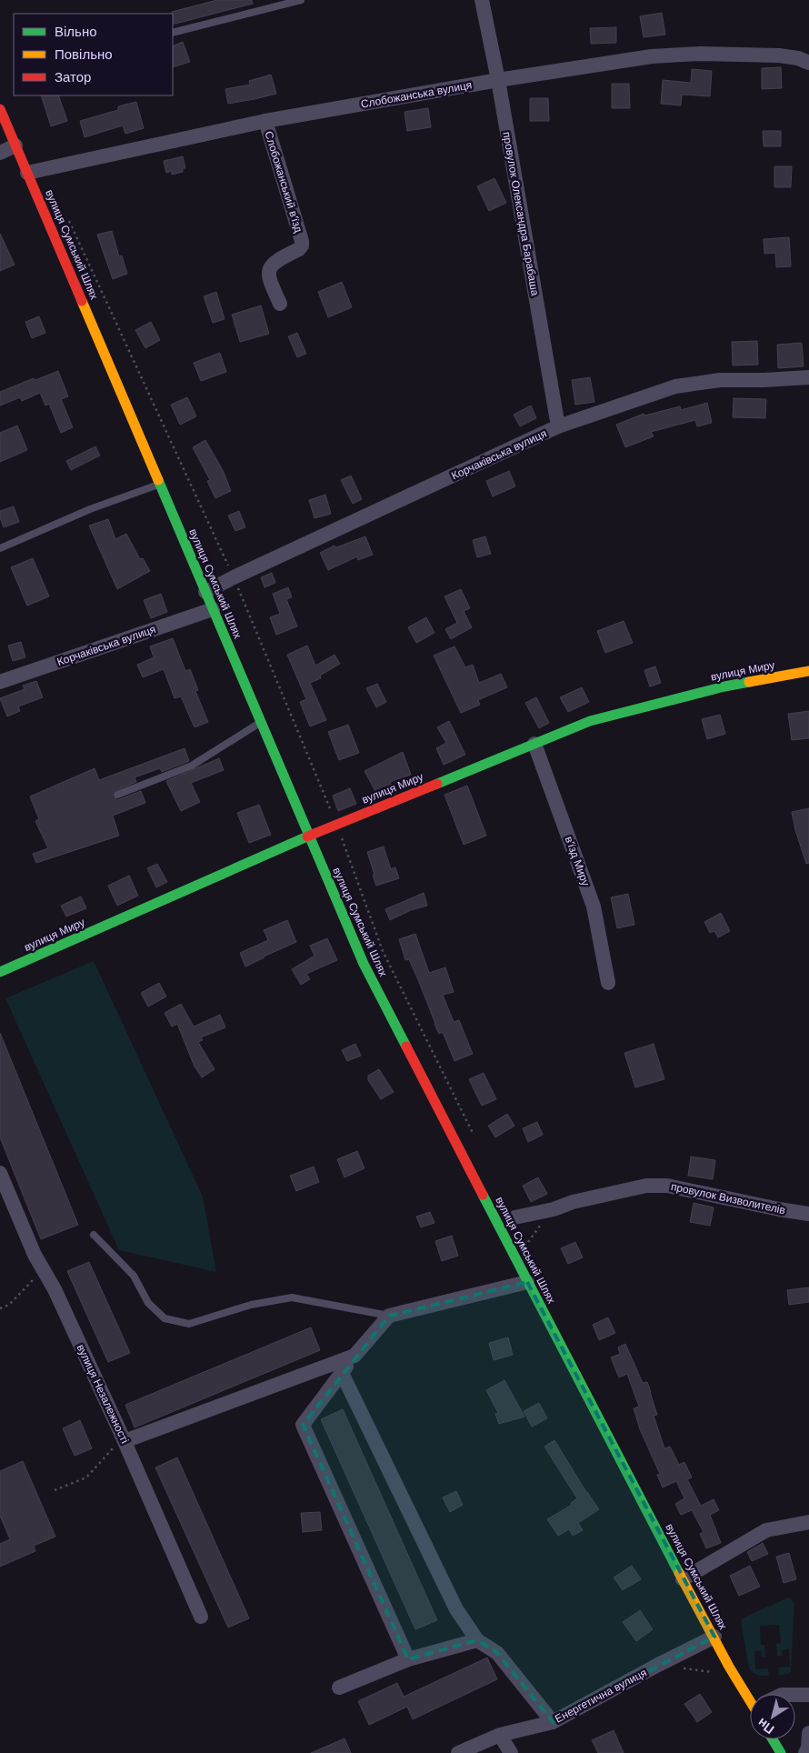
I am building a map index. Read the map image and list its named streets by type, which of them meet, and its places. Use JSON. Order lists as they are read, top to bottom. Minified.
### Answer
{"streets":{"main road":["вулиця Сумський Шлях","вулиця Миру"],"street":["Слобожанська вулиця","Слобожанський в'їзд","провулок Олександра Барабаша","Корчаківська вулиця","в'їзд Миру","провулок Визволителів","вулиця Незалежності","Енергетична вулиця"]},"crossings":[["Слобожанська вулиця","Слобожанський в'їзд"],["Слобожанська вулиця","провулок Олександра Барабаша"],["Слобожанська вулиця","вулиця Сумський Шлях"],["провулок Олександра Барабаша","Корчаківська вулиця"],["вулиця Сумський Шлях","Корчаківська вулиця"],["вулиця Сумський Шлях","вулиця Миру"],["вулиця Сумський Шлях","Енергетична вулиця"],["вулиця Миру","в'їзд Миру"]],"legend":["Вільно","Повільно","Затор"],"north":"bottom left"}
